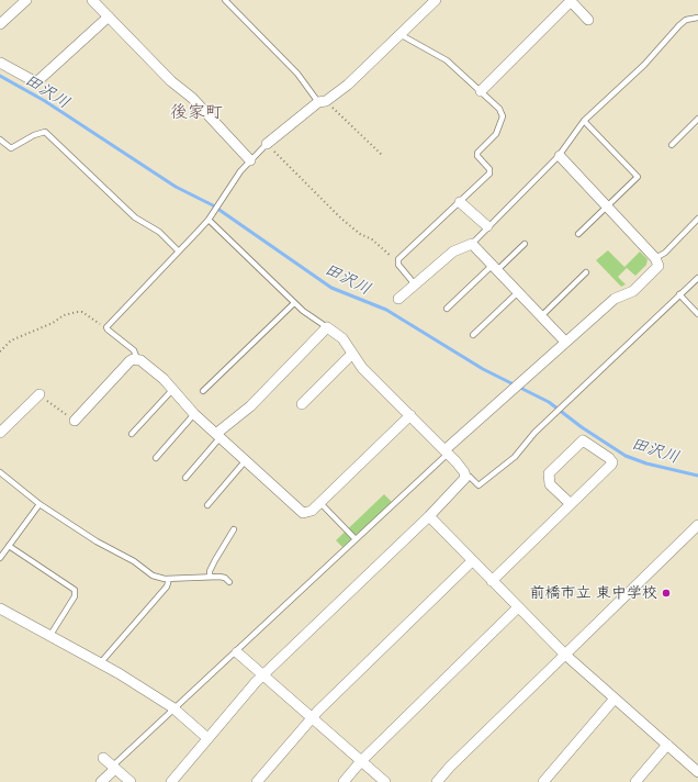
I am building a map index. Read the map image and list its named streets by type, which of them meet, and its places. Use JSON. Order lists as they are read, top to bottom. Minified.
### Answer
{"districts":["後家町"],"water":["田沢川"],"places":["前橋市立 東中学校"]}
